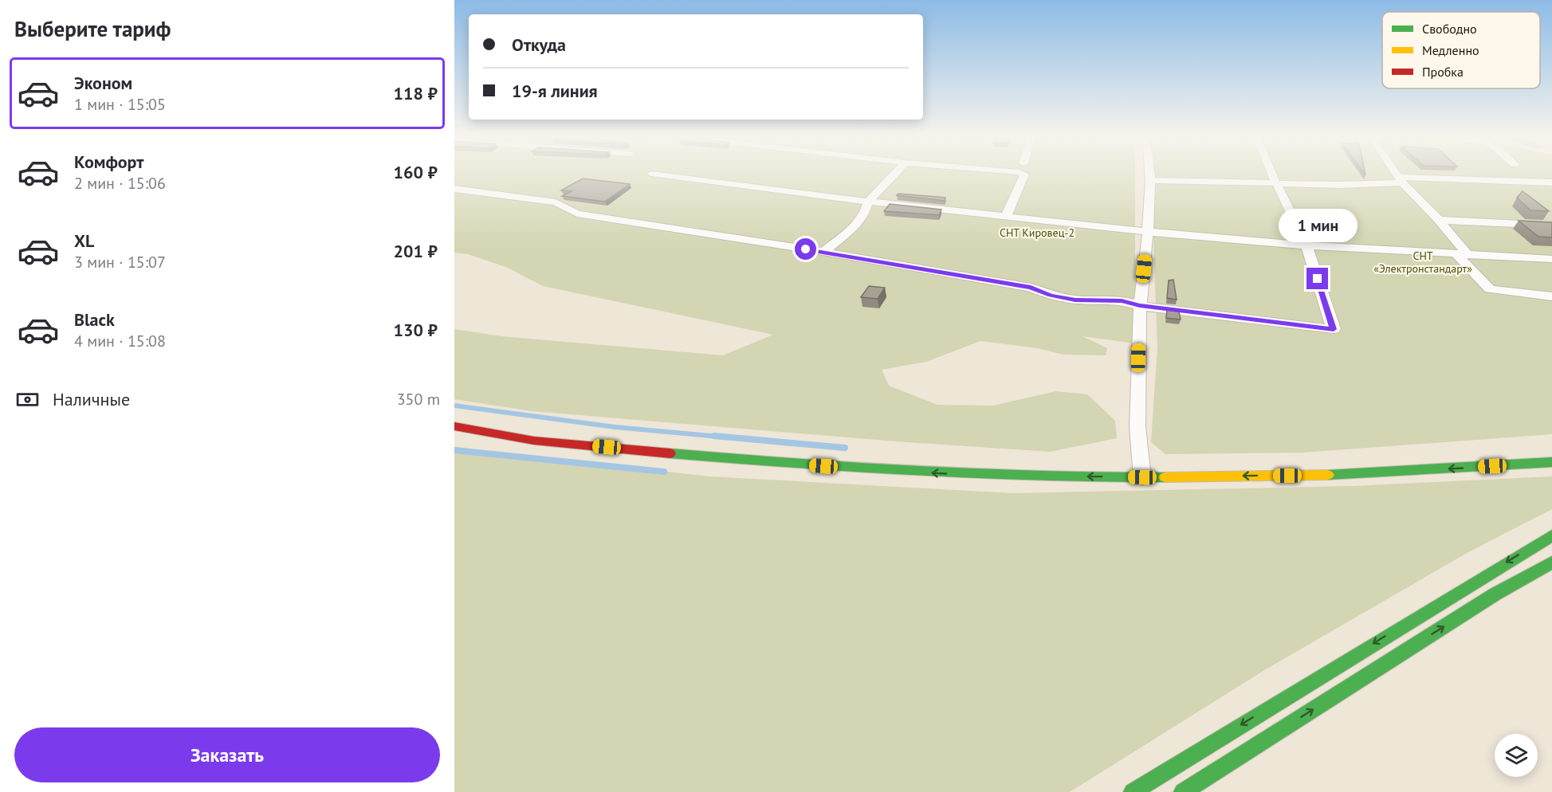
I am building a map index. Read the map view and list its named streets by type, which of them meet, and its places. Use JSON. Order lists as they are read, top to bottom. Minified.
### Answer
{"parks":["СНТ Кировец-2","СНТ «Электронстандарт»"],"legend":["Свободно","Медленно","Пробка"],"page":{"heading":"Выберите тариф","banner":["Откуда","19-я линия"],"list":[{"name":"Эконом","note":"1 мин · 15:05","value":"118 ₽"},{"name":"Комфорт","note":"2 мин · 15:06","value":"160 ₽"},{"name":"XL","note":"3 мин · 15:07","value":"201 ₽"},{"name":"Black","note":"4 мин · 15:08","value":"130 ₽"}],"bubble":"1 мин","pay":["Наличные","350 m"],"buttons":"Заказать"}}
